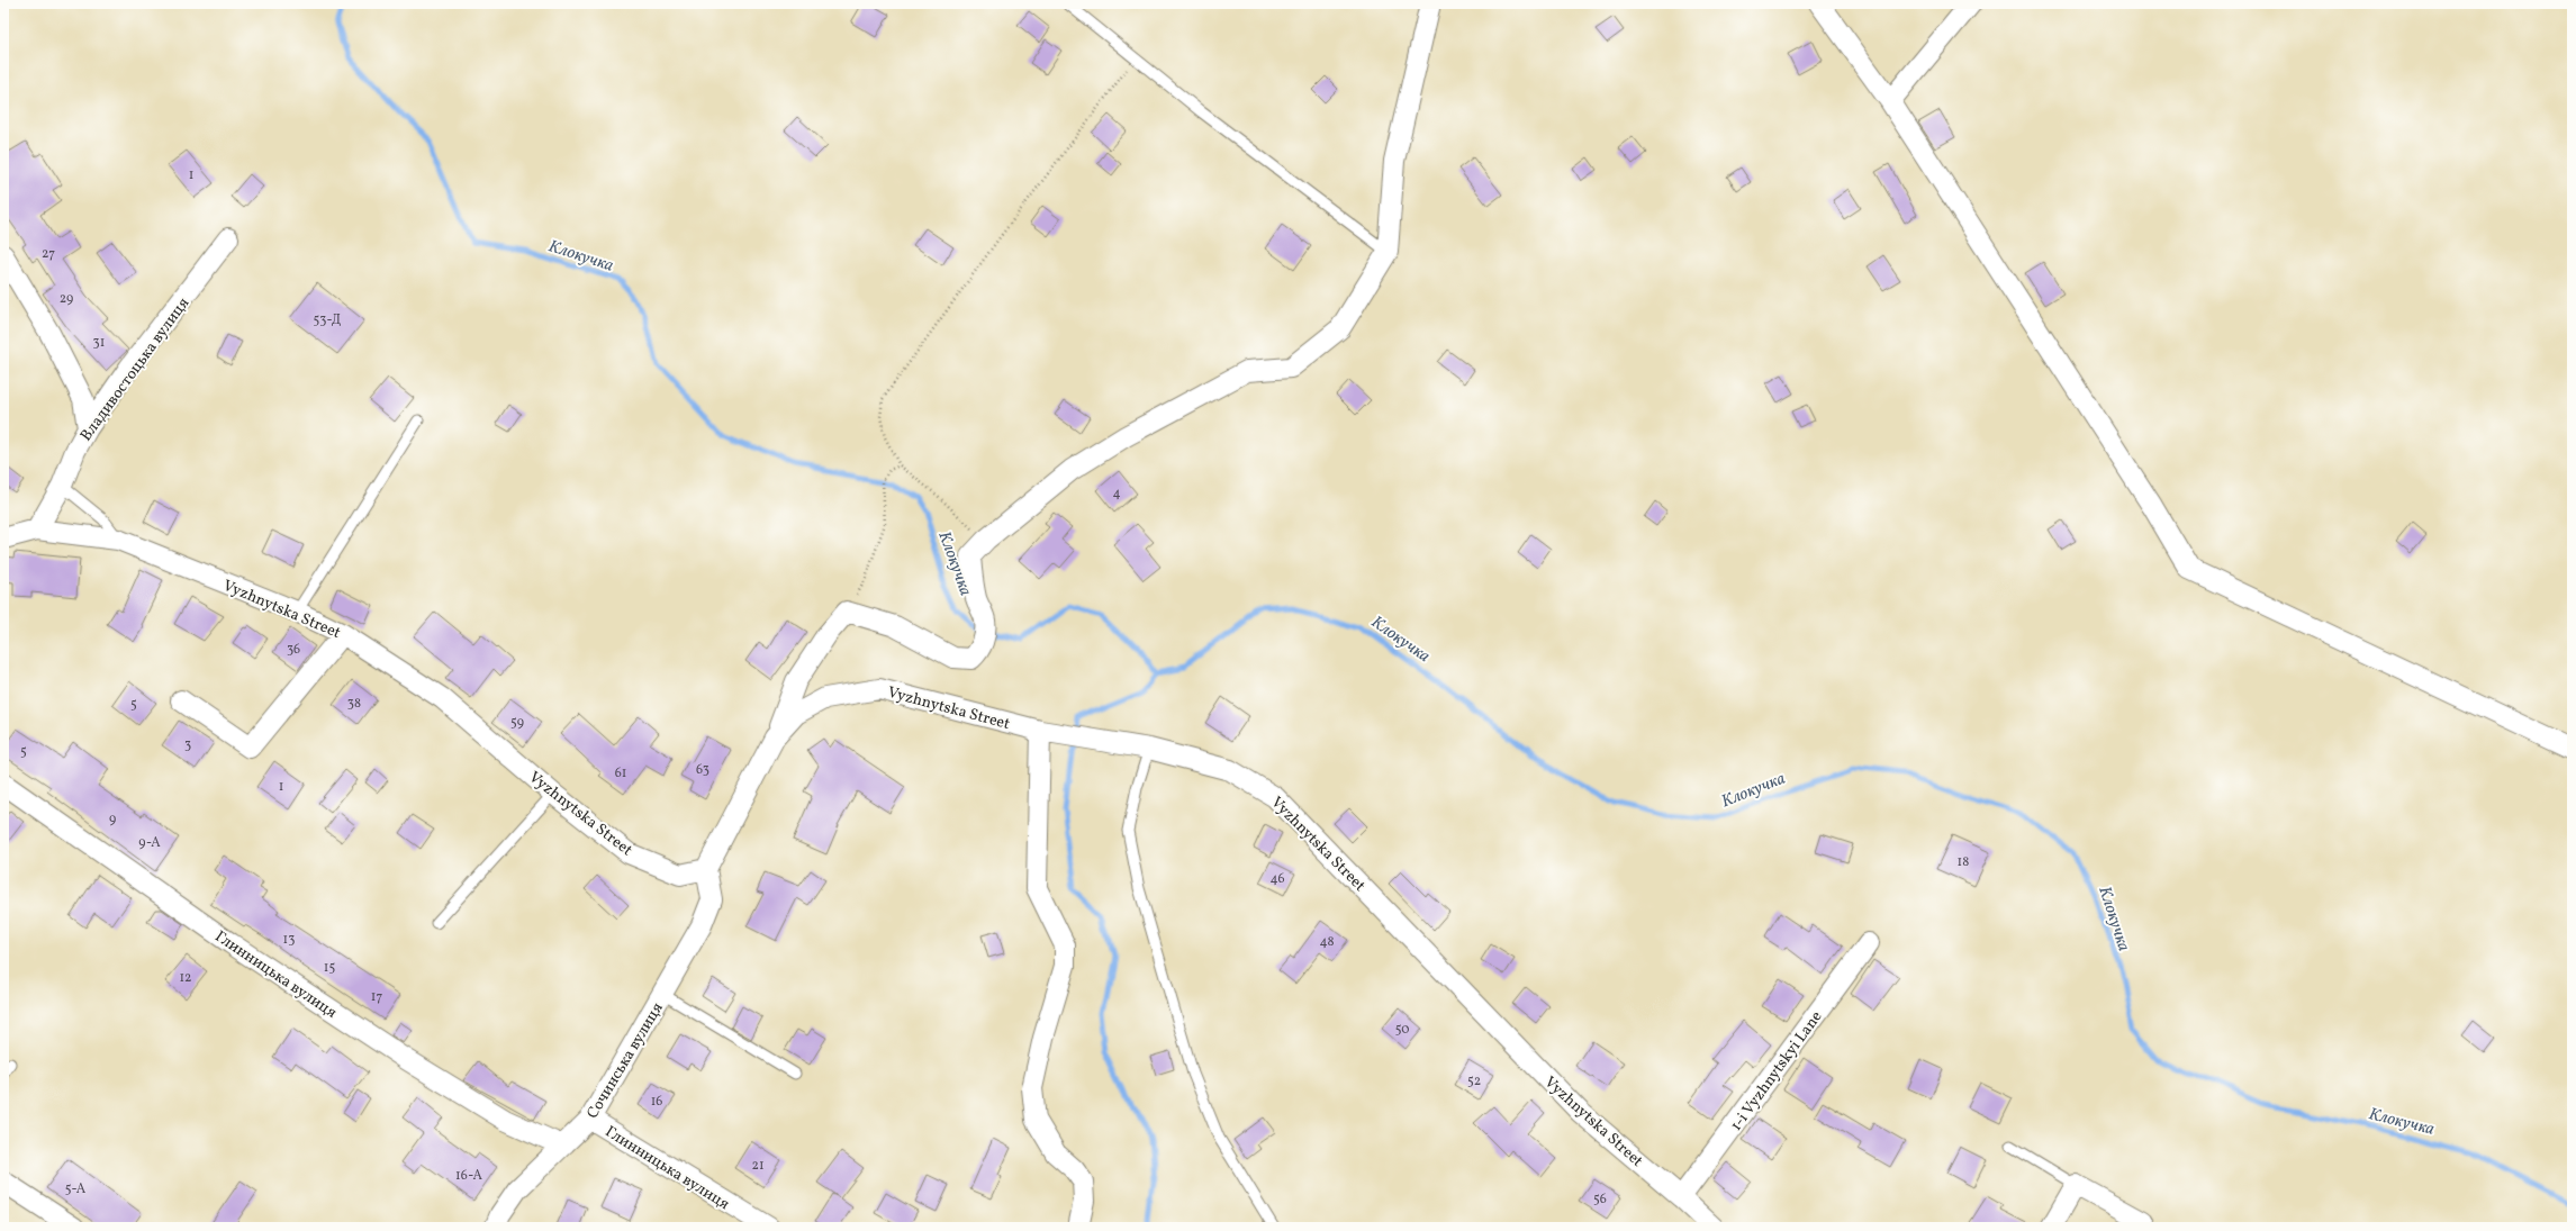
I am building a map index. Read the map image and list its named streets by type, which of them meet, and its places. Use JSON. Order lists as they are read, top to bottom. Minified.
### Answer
{"streets":{"street":["Владивостоцька вулиця","Vyzhnytska Street","Глинницька вулиця","Сочинська вулиця","1-i Vyzhnytskyi Lane"]},"crossings":[["Владивостоцька вулиця","Vyzhnytska Street"],["Vyzhnytska Street","Сочинська вулиця"],["Vyzhnytska Street","1-i Vyzhnytskyi Lane"],["Глинницька вулиця","Сочинська вулиця"]],"water":["Клокучка"],"house_numbers":["1","27","29","53-Д","31","4","36","38","5","59","3","5","63","61","1","9","9-А","18","46","13","48","15","12","17","50","52","16","21","16-А","5-А","56"]}
